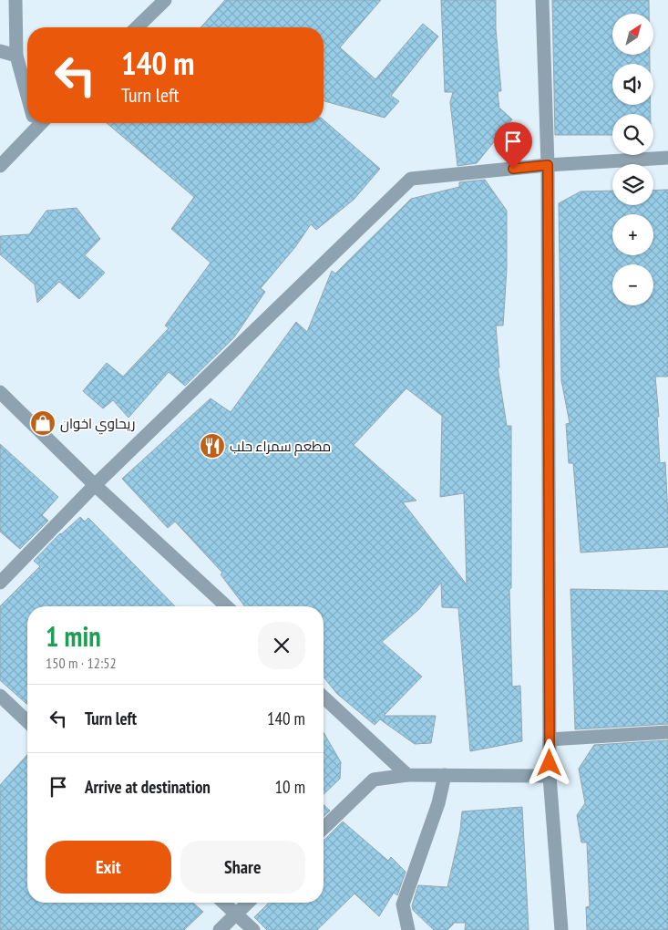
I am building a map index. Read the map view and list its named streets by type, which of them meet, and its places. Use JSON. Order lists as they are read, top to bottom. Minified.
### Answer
{"places":{"shop":["ريحاوي اخوان"],"restaurant":["مطعم سمراء حلب"]},"north":"top right","page":{"map_buttons":["+","−"],"turn":["140 m","Turn left"],"heading":["1 min","150 m · 12:52"],"list":[{"name":"Turn left","value":"140 m"},{"name":"Arrive at destination","value":"10 m"}],"buttons":["Exit","Share"]}}
